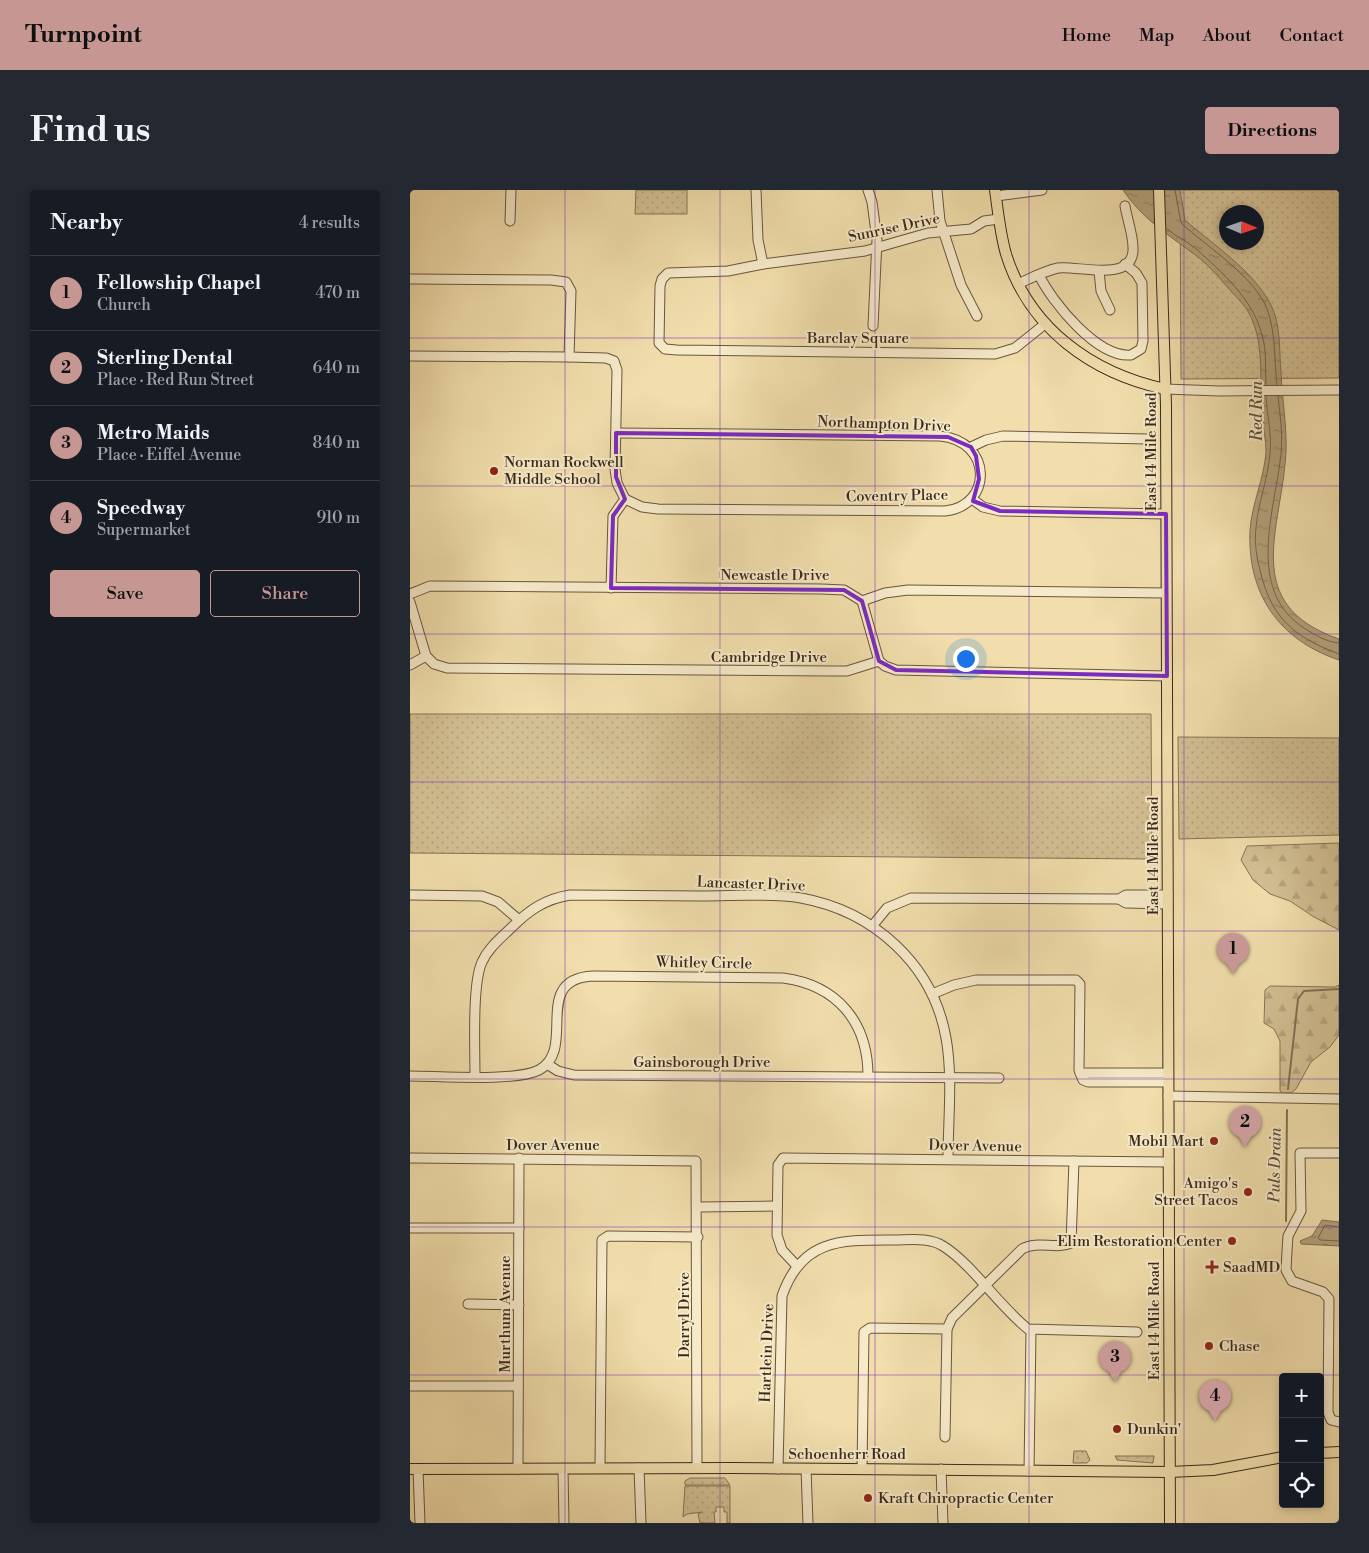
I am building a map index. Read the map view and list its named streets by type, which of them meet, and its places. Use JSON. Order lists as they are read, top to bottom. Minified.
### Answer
{"streets":{"main road":["East 14 Mile Road","Schoenherr Road"],"street":["Sunrise Drive","Barclay Square","Northampton Drive","Coventry Place","Newcastle Drive","Cambridge Drive","Lancaster Drive","Whitley Circle","Gainsborough Drive","Dover Avenue","Murthum Avenue","Darryl Drive","Hartlein Drive"]},"crossings":[["Sunrise Drive","Barclay Square"],["East 14 Mile Road","Dover Avenue"],["East 14 Mile Road","Schoenherr Road"],["Lancaster Drive","Gainsborough Drive"],["Lancaster Drive","Dover Avenue"],["Whitley Circle","Gainsborough Drive"],["Dover Avenue","Murthum Avenue"],["Dover Avenue","Darryl Drive"],["Murthum Avenue","Schoenherr Road"],["Darryl Drive","Schoenherr Road"],["Hartlein Drive","Schoenherr Road"]],"water":["Red Run","Puls Drain"],"places":{"other":["Norman Rockwell Middle School","Mobil Mart","Amigo's Street Tacos","Elim Restoration Center","Chase","Dunkin'","Kraft Chiropractic Center"],"health":["SaadMD"]},"north":"right","page":{"header":"Turnpoint","nav":["Home","Map","About","Contact"],"buttons":["Directions",["Save","Share"]],"title":"Find us","heading":["Nearby","4 results"],"list":[{"mark":"1","name":"Fellowship Chapel","note":"Church","value":"470 m"},{"mark":"2","name":"Sterling Dental","note":"Place · Red Run Street","value":"640 m"},{"mark":"3","name":"Metro Maids","note":"Place · Eiffel Avenue","value":"840 m"},{"mark":"4","name":"Speedway","note":"Supermarket","value":"910 m"}],"pins":["1","2","3","4"],"map_buttons":["+","−"]}}
